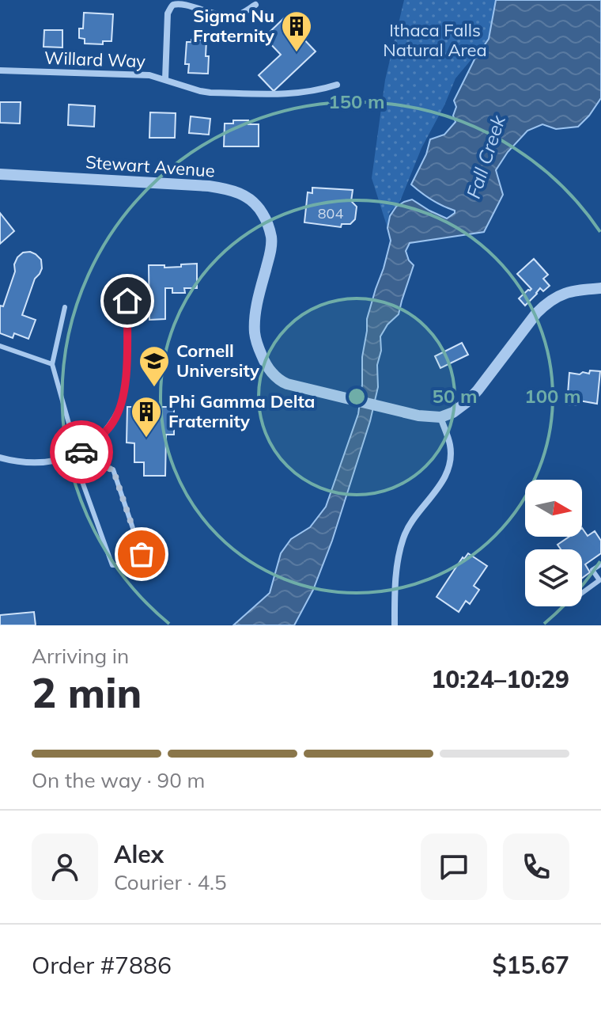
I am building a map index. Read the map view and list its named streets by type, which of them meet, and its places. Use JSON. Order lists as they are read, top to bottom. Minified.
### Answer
{"streets":{"street":["Willard Way","Stewart Avenue"]},"water":["Fall Creek"],"parks":["Ithaca Falls Natural Area"],"places":{"building":["Sigma Nu Fraternity","Phi Gamma Delta Fraternity"],"school or university":["Cornell University"]},"house_numbers":["804"],"north":"right","page":{"heading":["2 min","Arriving in","10:24–10:29"],"panel":["Alex","Courier · 4.5","Order #7886","$15.67"],"bar":"On the way · 90 m"},"rings":["150 m","50 m","100 m"]}
